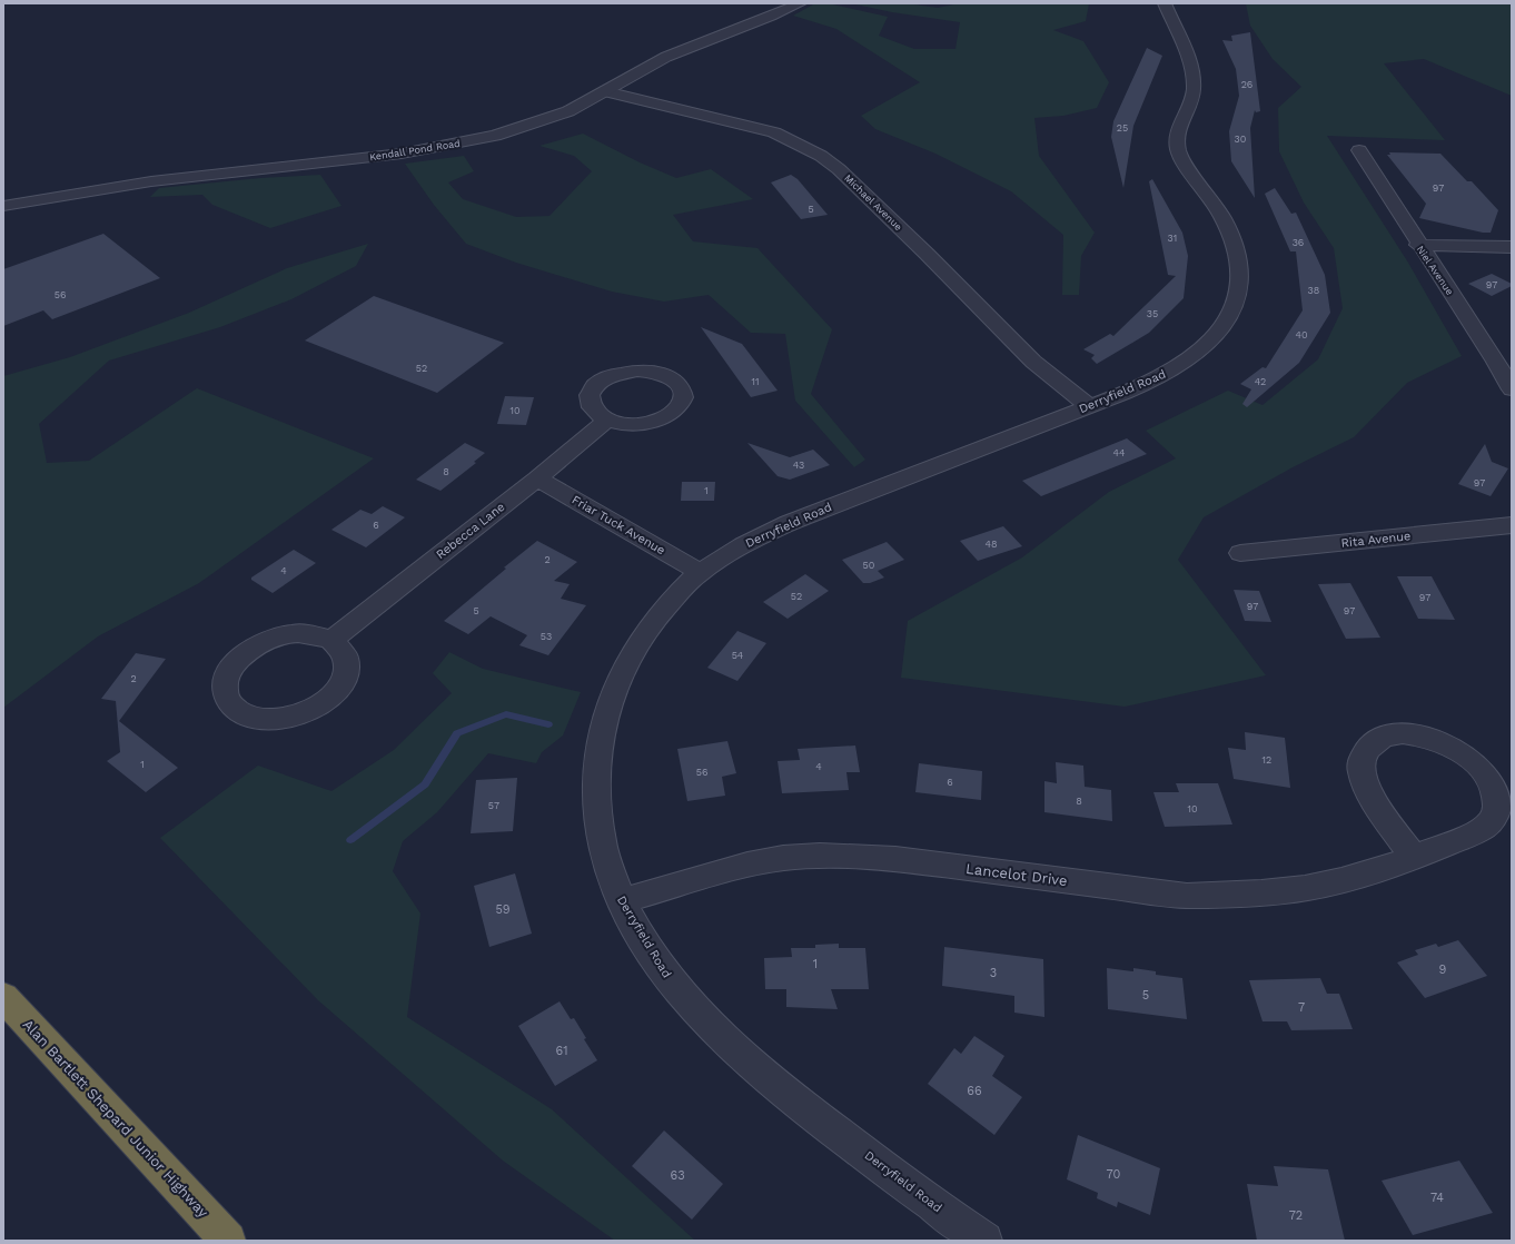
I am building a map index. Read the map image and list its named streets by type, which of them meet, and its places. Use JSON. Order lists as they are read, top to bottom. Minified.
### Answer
{"streets":{"highway":["Alan Bartlett Shepard Junior Highway"],"street":["Kendall Pond Road","Michael Avenue","Niel Avenue","Derryfield Road","Friar Tuck Avenue","Rebecca Lane","Rita Avenue","Lancelot Drive"]},"crossings":[["Kendall Pond Road","Michael Avenue"],["Michael Avenue","Derryfield Road"],["Derryfield Road","Friar Tuck Avenue"],["Derryfield Road","Lancelot Drive"],["Friar Tuck Avenue","Rebecca Lane"]],"house_numbers":["26","25","30","97","5","31","36","97","38","56","35","40","52","11","42","10","44","43","8","97","1","6","48","2","50","4","52","97","97","5","97","53","54","2","12","1","4","56","6","8","57","10","59","1","9","3","5","7","61","66","70","63","74","72"]}
